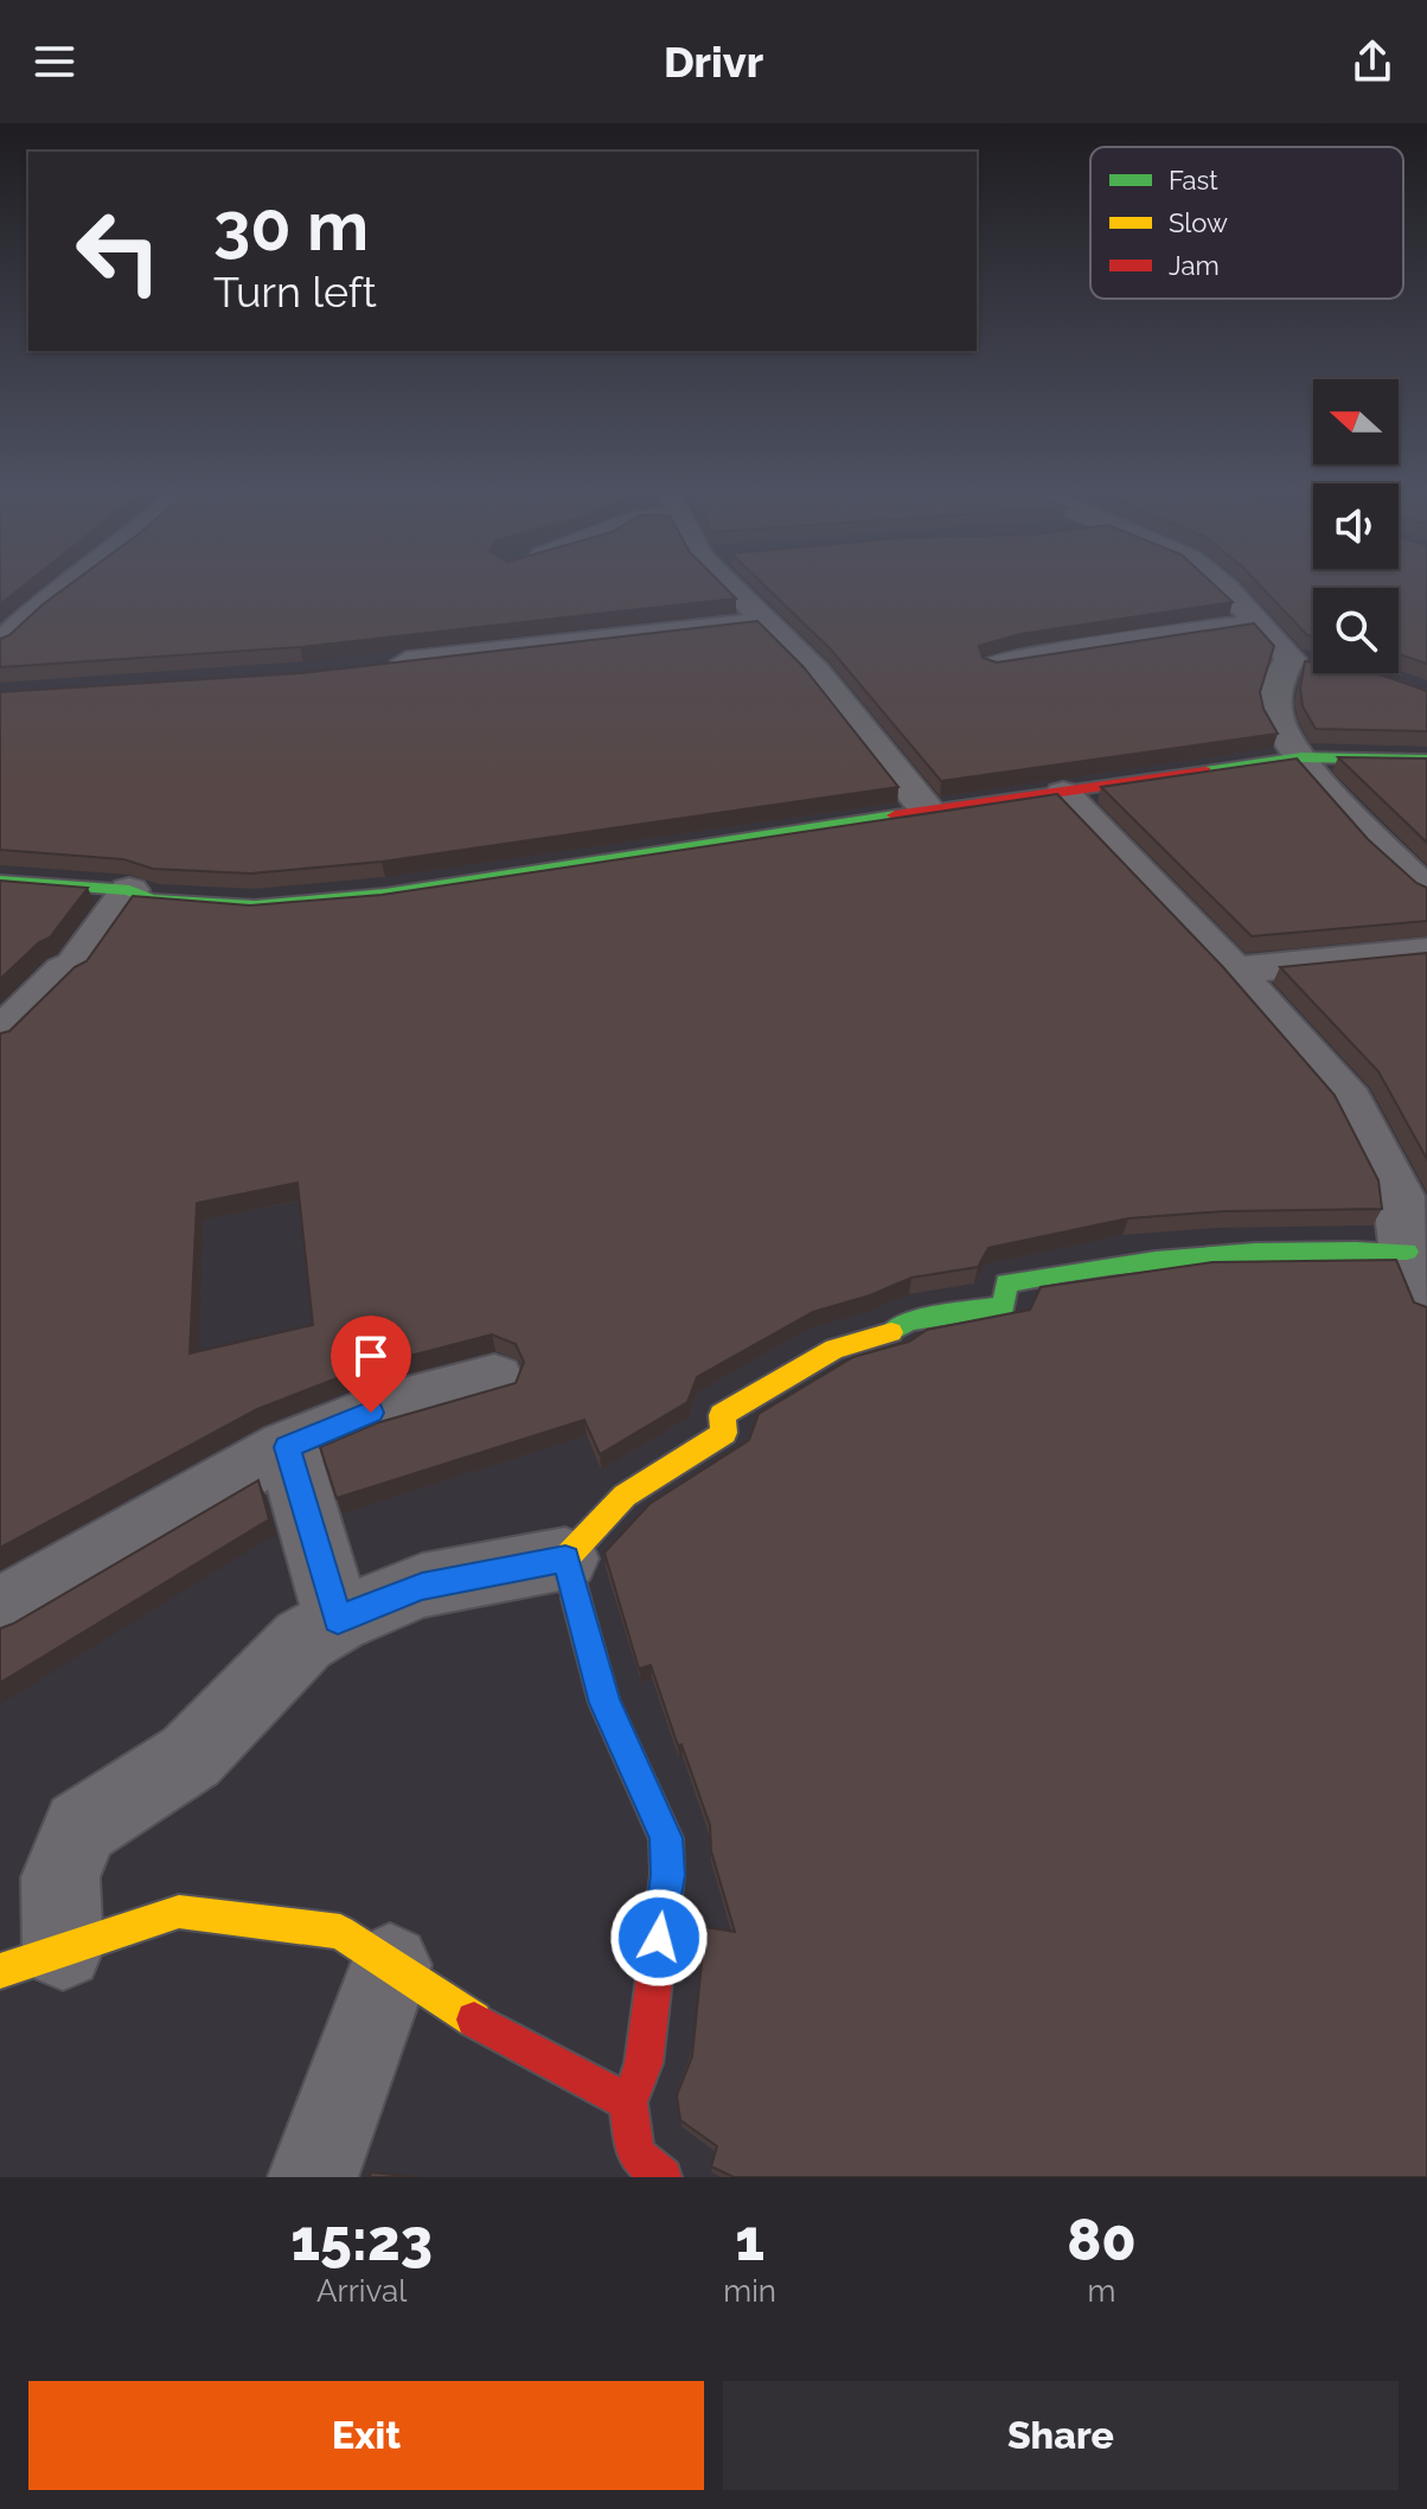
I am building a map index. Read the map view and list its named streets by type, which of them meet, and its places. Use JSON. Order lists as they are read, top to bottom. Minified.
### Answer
{"legend":["Fast","Slow","Jam"],"north":"left","page":{"header":"Drivr","turn":["30 m","Turn left"],"eta":["15:23","Arrival","1","min","80","m"],"buttons":["Exit","Share"]}}
